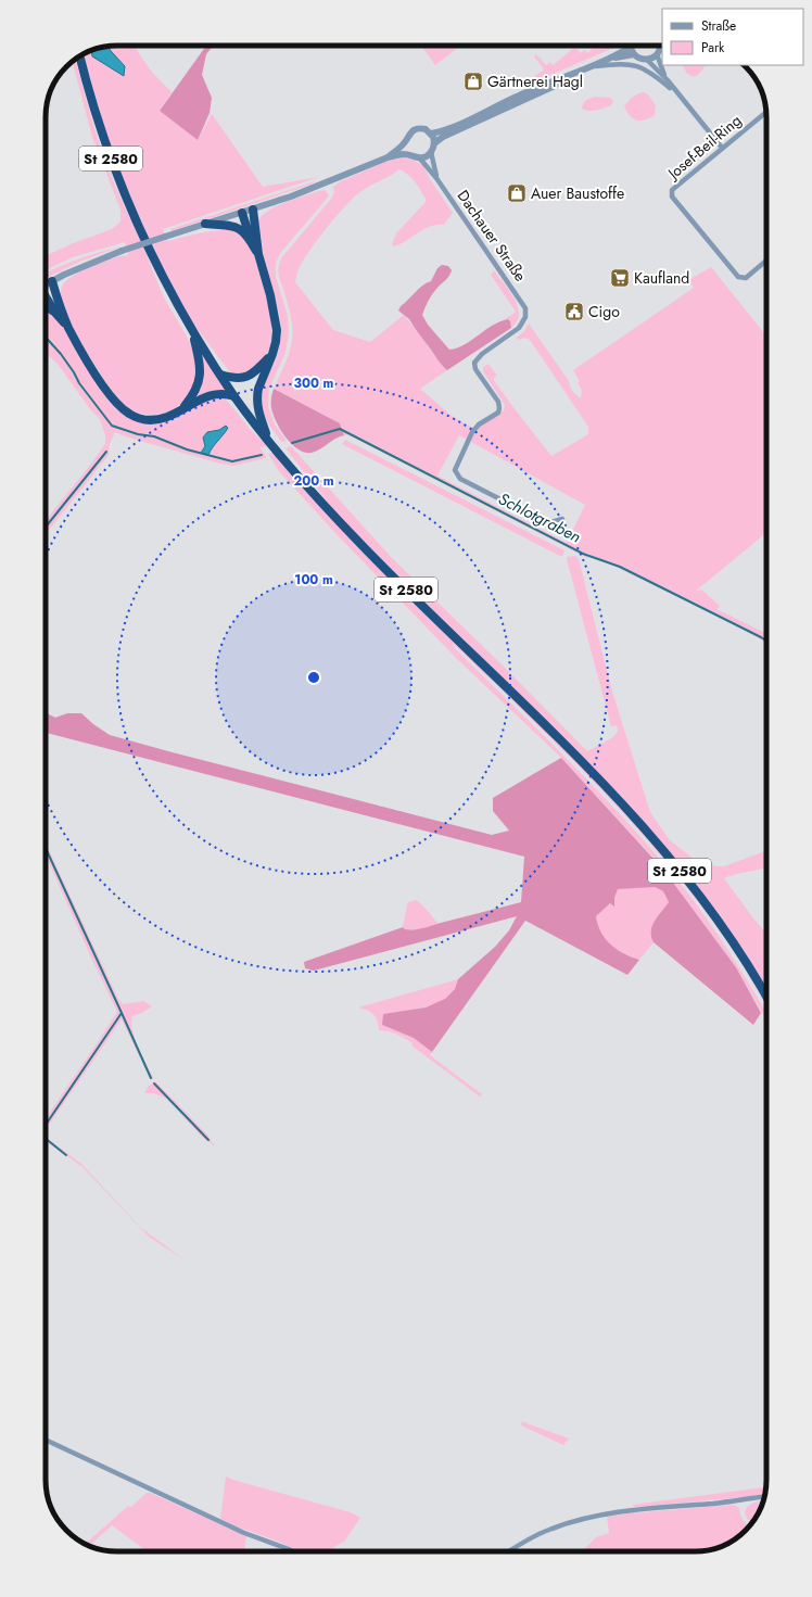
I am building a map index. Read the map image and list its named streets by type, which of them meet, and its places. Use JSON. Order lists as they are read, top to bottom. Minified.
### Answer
{"streets":{"highway":["St 2580"],"street":["Josef-Beil-Ring","Dachauer Straße"]},"crossings":[["St 2580","Dachauer Straße"]],"water":["Schlotgraben"],"places":{"shop":["Gärtnerei Hagl","Auer Baustoffe"],"supermarket":["Kaufland"],"public building":["Cigo"]},"legend":["Straße","Park"],"rings":["300 m","200 m","100 m"]}
